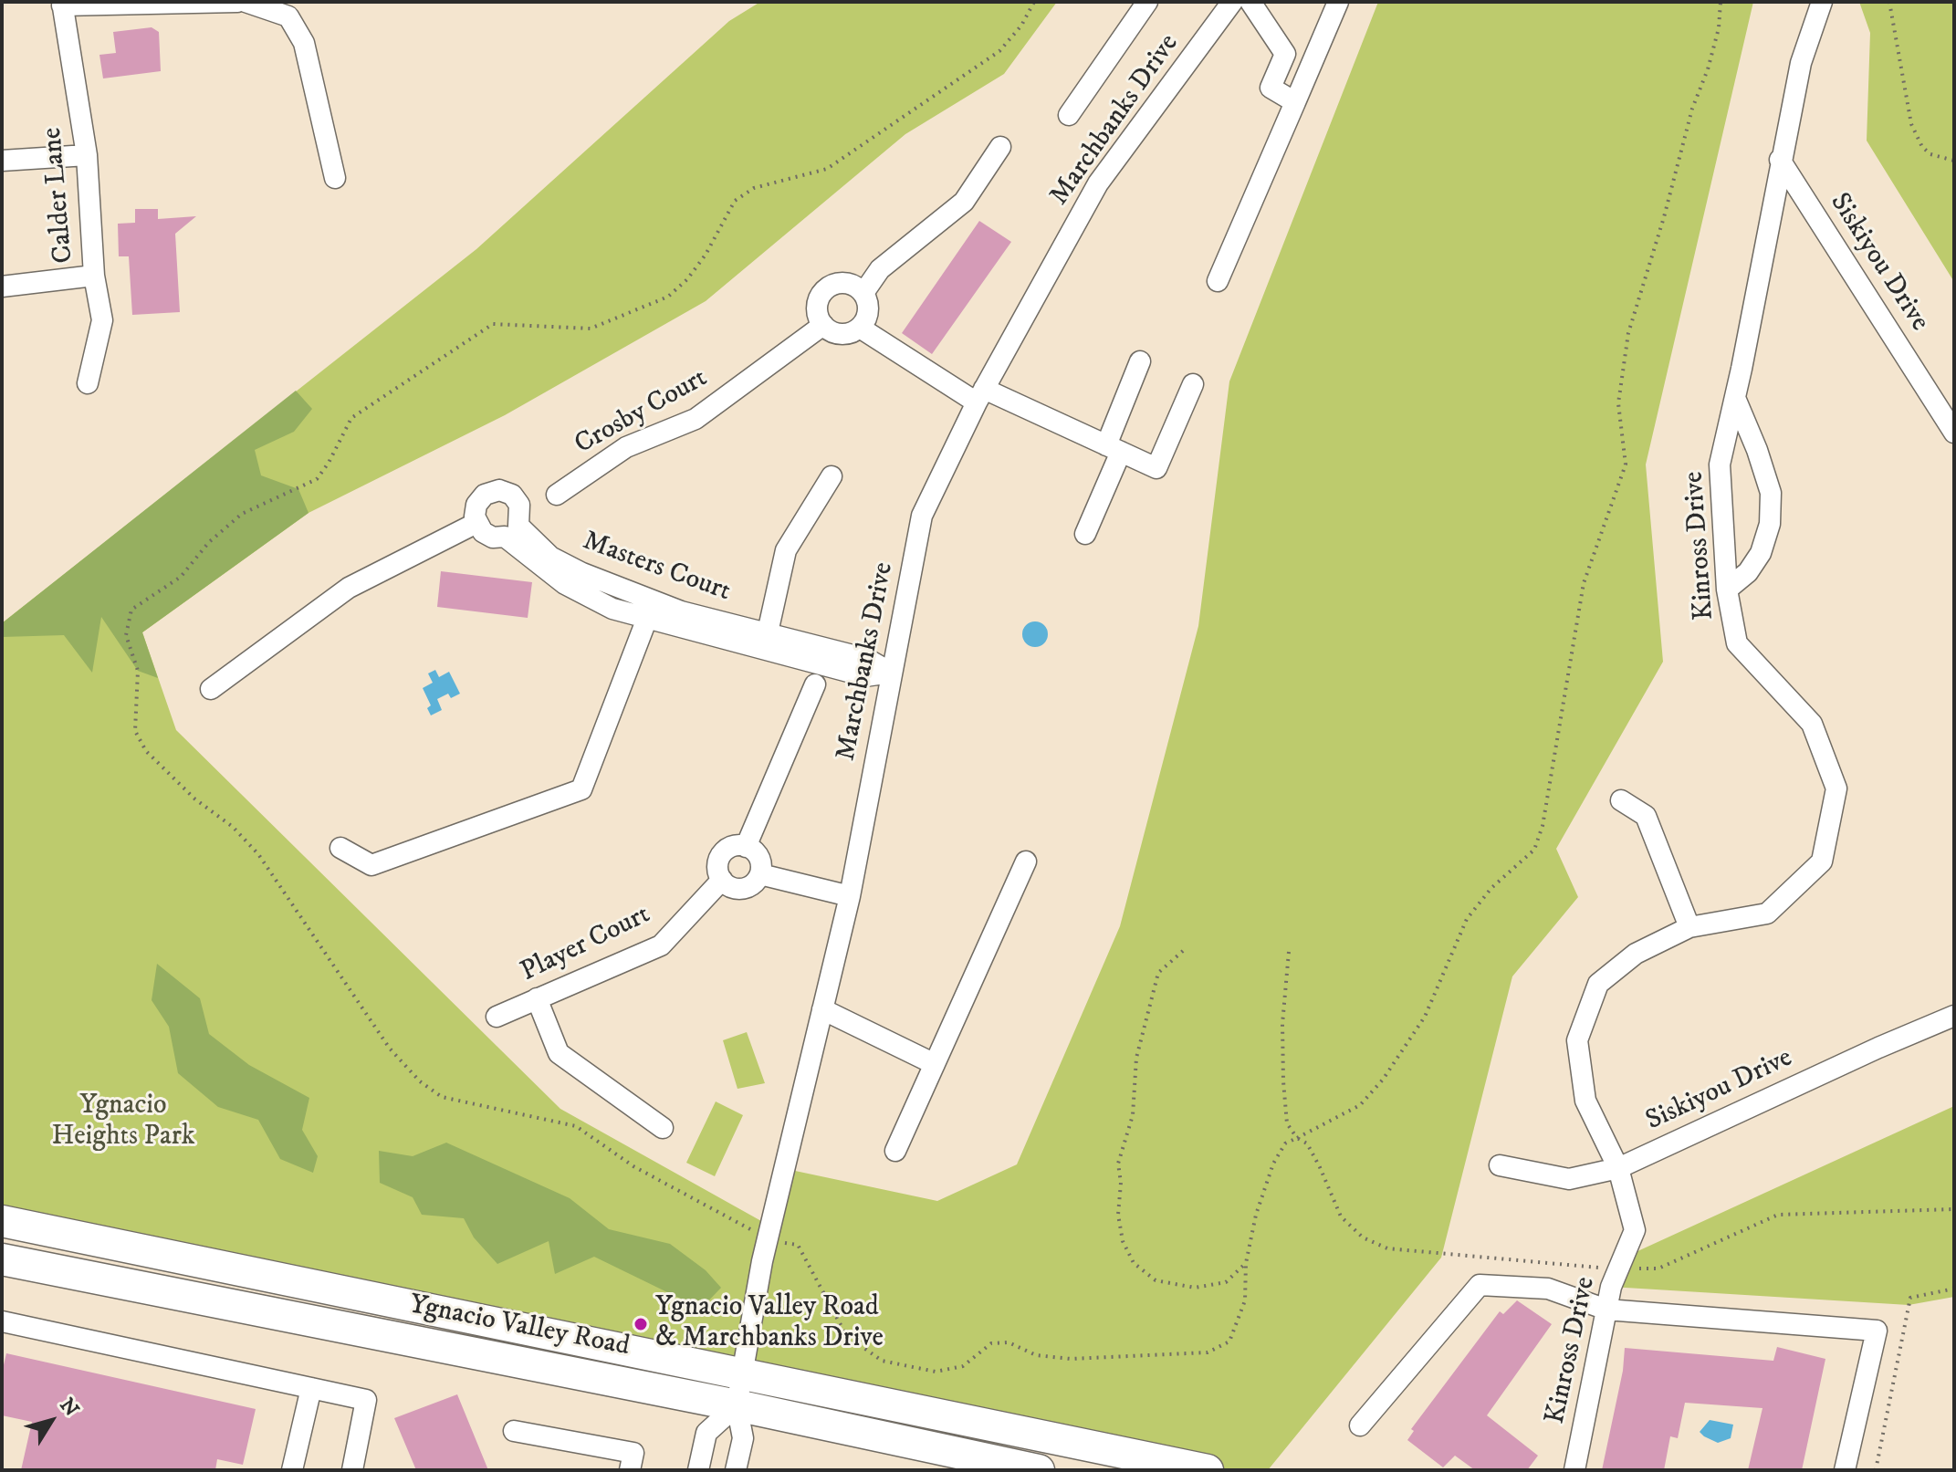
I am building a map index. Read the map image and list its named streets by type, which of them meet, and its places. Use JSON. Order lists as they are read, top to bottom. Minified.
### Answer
{"streets":{"highway":["Ygnacio Valley Road"],"street":["Marchbanks Drive","Calder Lane","Siskiyou Drive","Crosby Court","Kinross Drive","Masters Court","Player Court"]},"crossings":[["Marchbanks Drive","Masters Court"],["Marchbanks Drive","Ygnacio Valley Road"],["Siskiyou Drive","Kinross Drive"]],"parks":["Ygnacio Heights Park"],"places":["Ygnacio Valley Road & Marchbanks Drive"],"north":"top right"}
